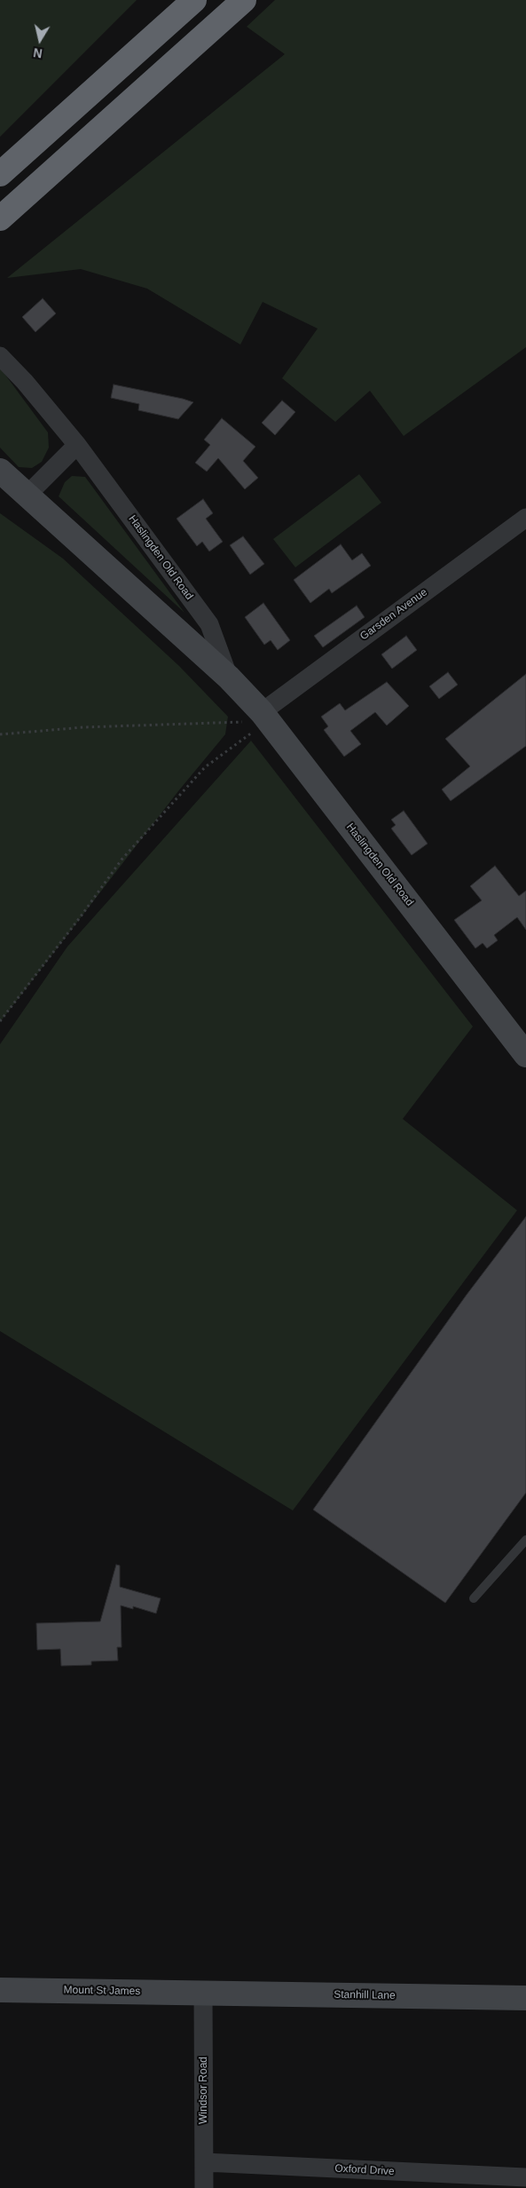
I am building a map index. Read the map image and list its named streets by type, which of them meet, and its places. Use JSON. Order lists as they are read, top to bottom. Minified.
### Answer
{"streets":{"main road":["Haslingden Old Road","Mount St James","Stanhill Lane"],"street":["Garsden Avenue","Windsor Road","Oxford Drive"]},"crossings":[["Haslingden Old Road","Garsden Avenue"],["Mount St James","Stanhill Lane"],["Mount St James","Windsor Road"],["Stanhill Lane","Windsor Road"],["Windsor Road","Oxford Drive"]],"north":"bottom"}
